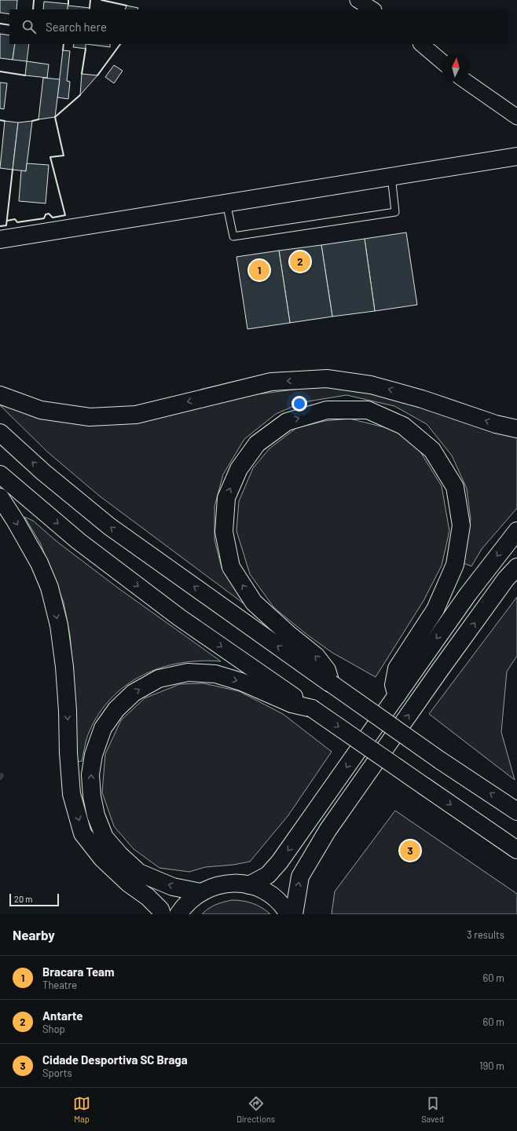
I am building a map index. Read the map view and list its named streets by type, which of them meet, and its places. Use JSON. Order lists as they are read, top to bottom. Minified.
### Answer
{"scale_bar":"20 m","north":"top","page":{"search":"Search here","pins":["2","1","3"],"scale":"20 m","heading":["Nearby","3 results"],"list":[{"mark":"1","name":"Bracara Team","note":"Theatre","value":"60 m"},{"mark":"2","name":"Antarte","note":"Shop","value":"60 m"},{"mark":"3","name":"Cidade Desportiva SC Braga","note":"Sports","value":"190 m"}],"nav":["Map","Directions","Saved"]}}
